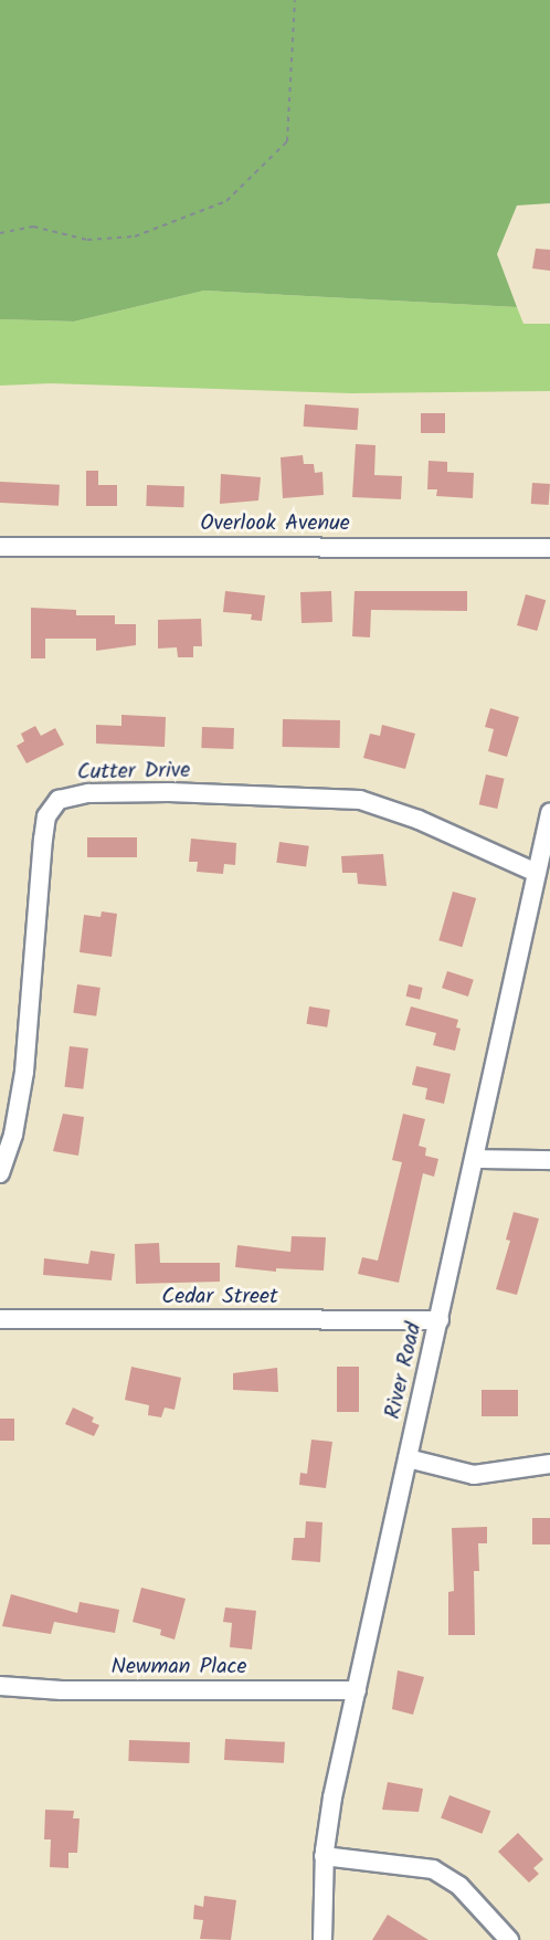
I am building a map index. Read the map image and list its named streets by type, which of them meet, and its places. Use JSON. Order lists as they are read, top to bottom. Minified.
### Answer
{"streets":{"street":["Overlook Avenue","Cutter Drive","Cedar Street","River Road","Newman Place"]},"crossings":[["Cutter Drive","River Road"],["Cedar Street","River Road"],["River Road","Newman Place"]]}
